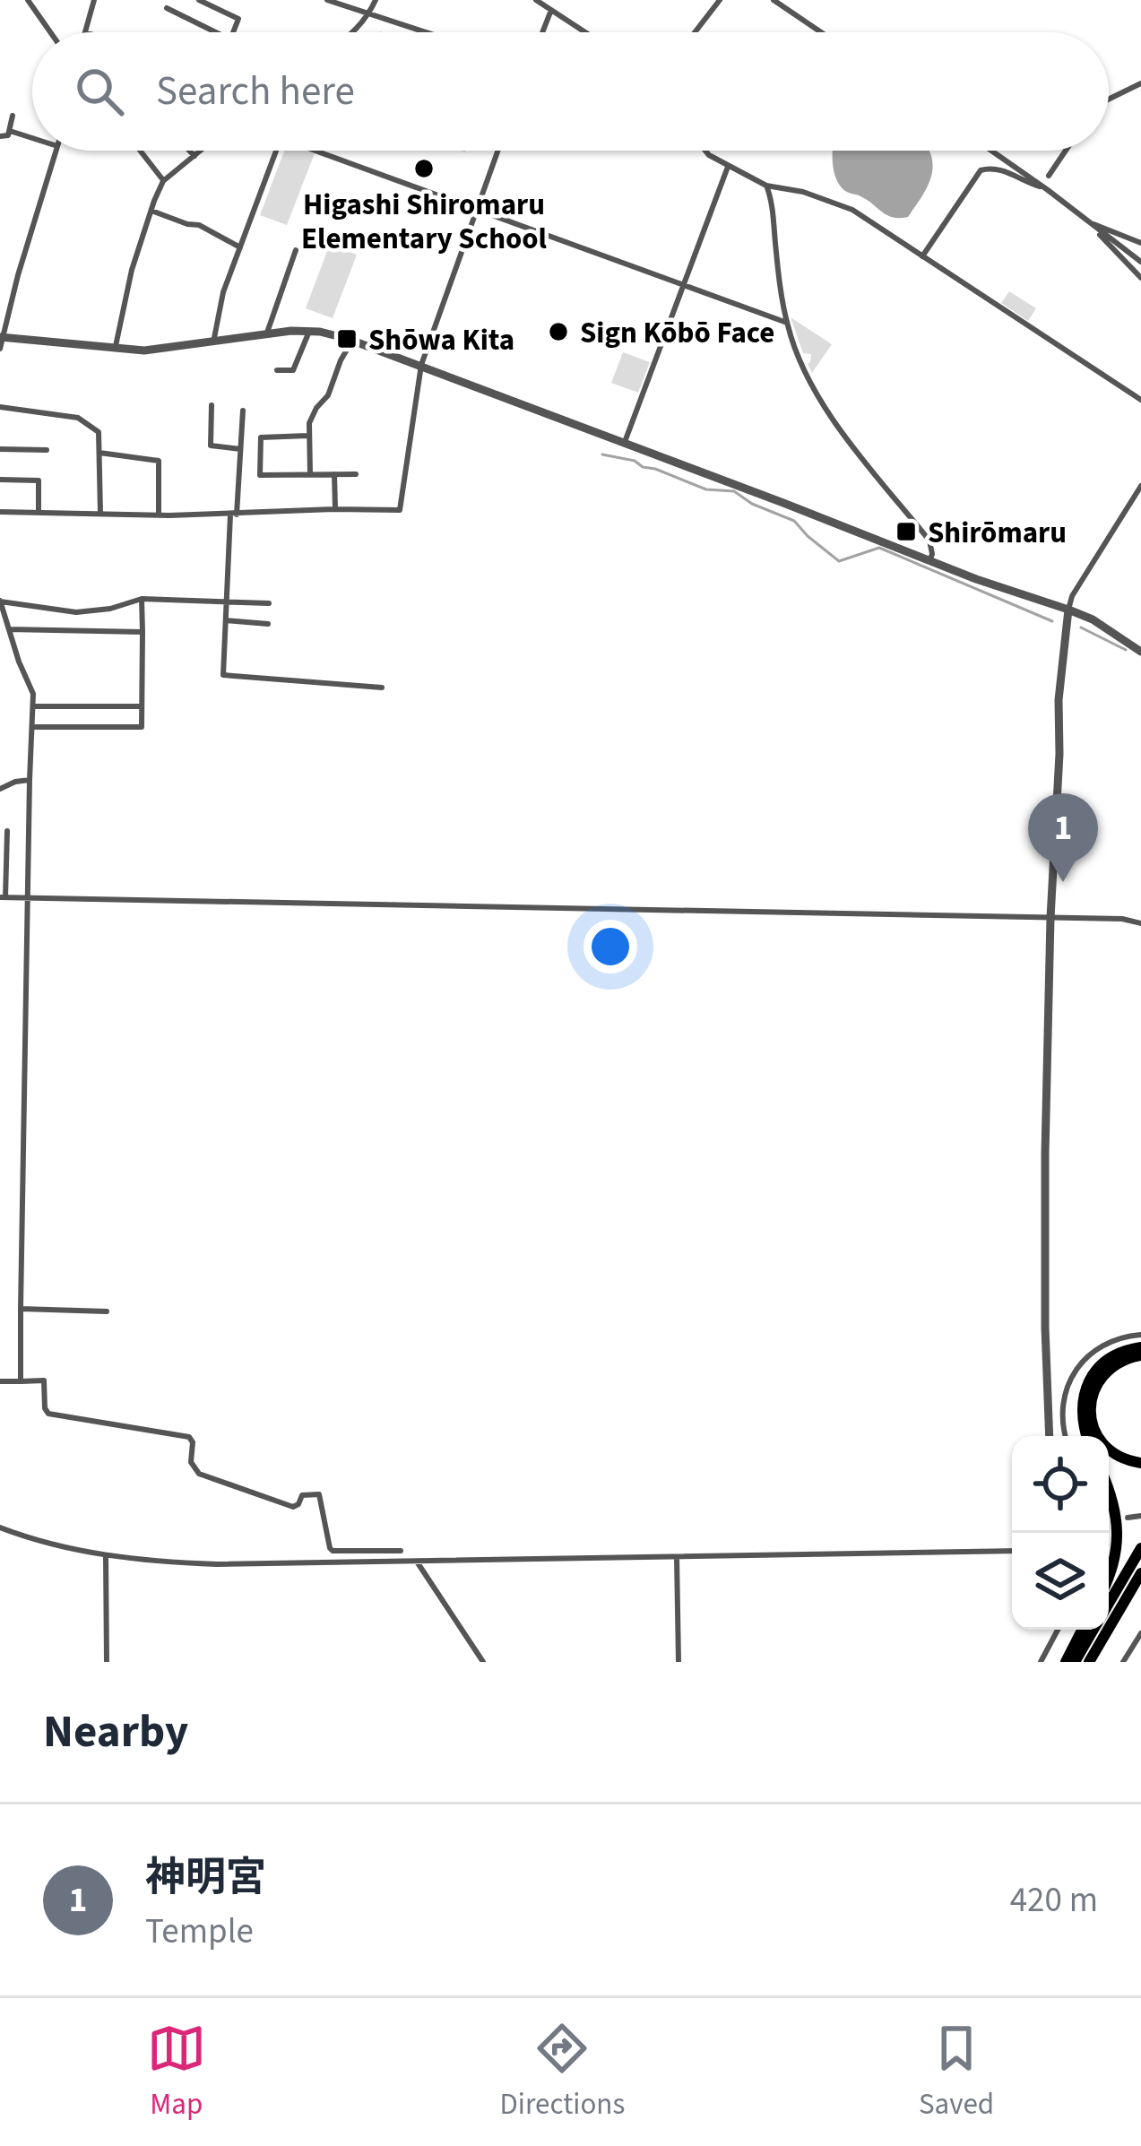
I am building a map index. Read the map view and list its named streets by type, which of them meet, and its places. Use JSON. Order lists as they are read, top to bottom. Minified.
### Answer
{"places":{"other":["Higashi Shiromaru Elementary School","Sign Kōbō Face"],"transit":["Shōwa Kita","Shirōmaru"]},"page":{"search":"Search here","pins":"1","heading":"Nearby","list":[{"mark":"1","name":"神明宮","note":"Temple","value":"420 m"}],"nav":["Map","Directions","Saved"]}}
